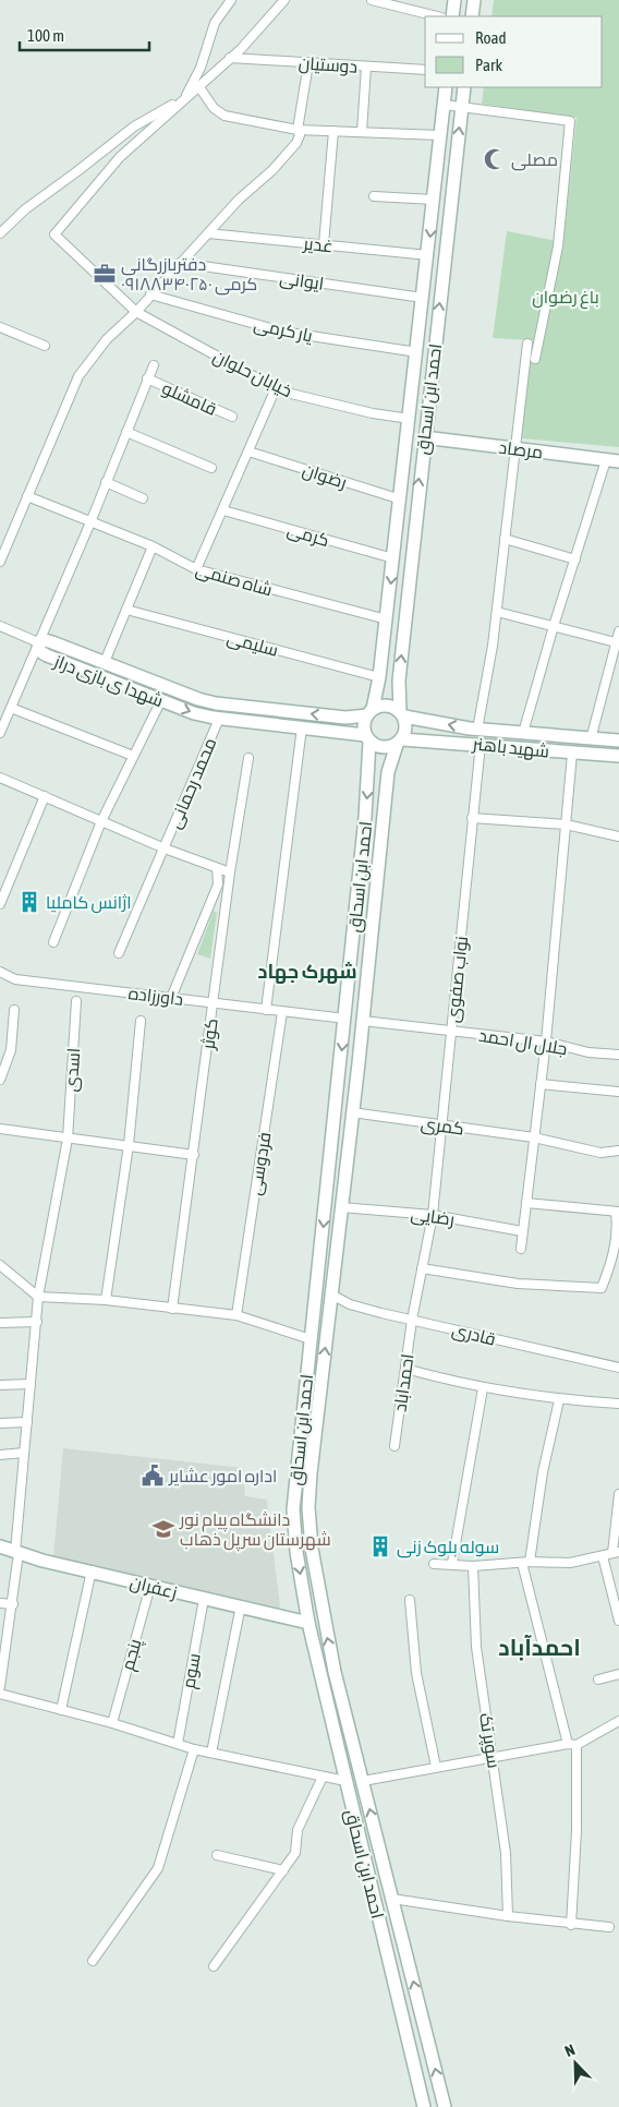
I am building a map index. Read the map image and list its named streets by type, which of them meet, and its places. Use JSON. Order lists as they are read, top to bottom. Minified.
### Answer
{"streets":{"main road":["احمد ابن اسحاق","مرصاد","شهدا ی بازی دراز","شهید باهنر","زعفران"],"street":["دوستیان","غدیر","ایوانی","یار کرمی","خیابان حلوان","قامشلو","رضوان","کرمی","شاه صنمی","سلیمی","محمد رحمانی","نواب صفوی","داورزاده","کوثر","جلال ال احمد","اسدی","کمری","فردوسی","رضایی","قادری","احمداباد","پنجم","سوم","سوپر تک"]},"crossings":[["غدیر","احمد ابن اسحاق"],["ایوانی","احمد ابن اسحاق"],["یار کرمی","احمد ابن اسحاق"],["خیابان حلوان","احمد ابن اسحاق"],["احمد ابن اسحاق","مرصاد"],["احمد ابن اسحاق","رضوان"],["احمد ابن اسحاق","کرمی"],["احمد ابن اسحاق","شاه صنمی"],["احمد ابن اسحاق","سلیمی"],["احمد ابن اسحاق","شهدا ی بازی دراز"],["احمد ابن اسحاق","شهید باهنر"],["احمد ابن اسحاق","داورزاده"],["احمد ابن اسحاق","جلال ال احمد"],["احمد ابن اسحاق","کمری"],["احمد ابن اسحاق","رضایی"],["احمد ابن اسحاق","قادری"],["احمد ابن اسحاق","زعفران"],["شهدا ی بازی دراز","شهید باهنر"],["شهدا ی بازی دراز","محمد رحمانی"],["شهید باهنر","نواب صفوی"],["نواب صفوی","جلال ال احمد"],["نواب صفوی","کمری"],["نواب صفوی","رضایی"],["نواب صفوی","احمداباد"],["داورزاده","کوثر"],["داورزاده","فردوسی"],["اسدی","زعفران"],["قادری","احمداباد"],["زعفران","پنجم"],["زعفران","سوم"]],"districts":["شهرک جهاد","احمدآباد"],"parks":["باغ رضوان"],"places":{"mosque":["مصلی"],"office":["دفتربازرگانی کرمی ۰۹۱۸۸۳۴۰۲۵۰"],"building":["اژانس کاملیا","سوله بلوک زنی"],"public building":["اداره امور عشایر"],"school or university":["دانشگاه پیام نور شهرستان سرپل ذهاب"]},"legend":["Road","Park"],"scale_bar":"100 m","north":"top left"}
